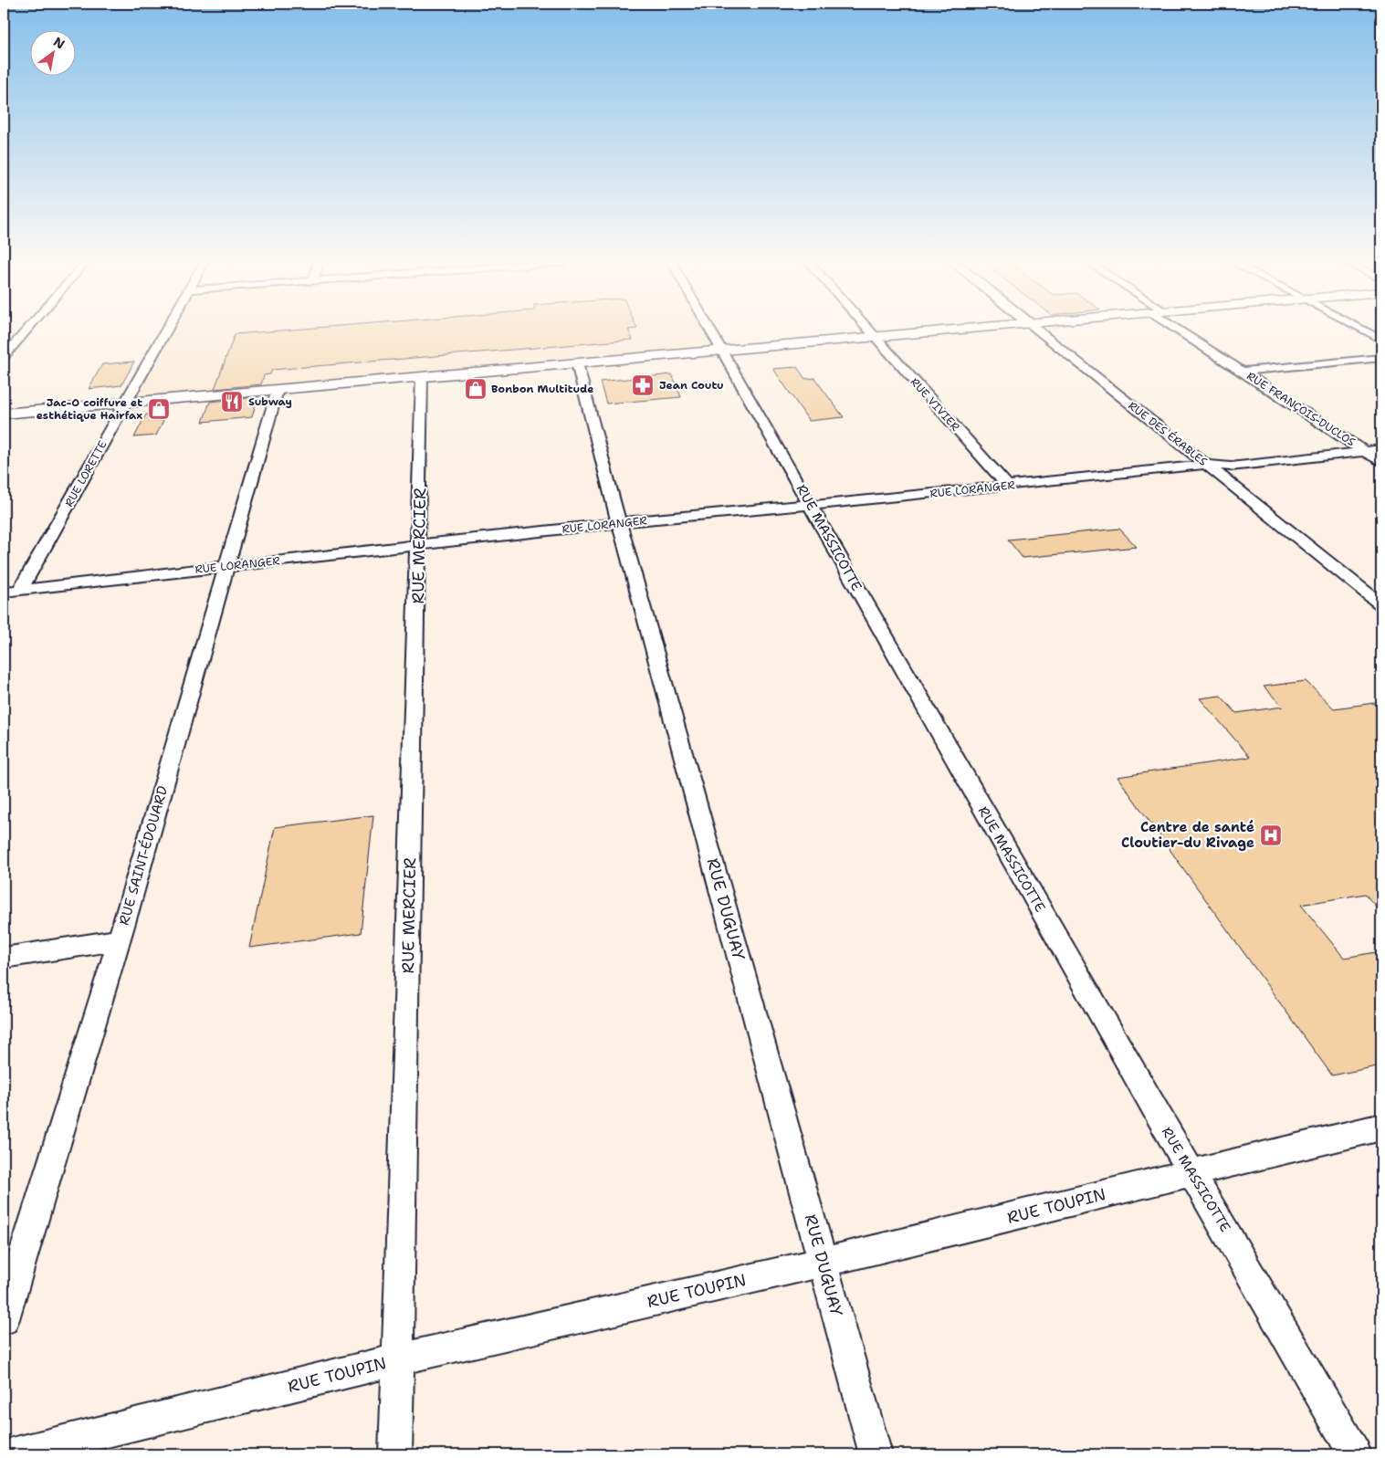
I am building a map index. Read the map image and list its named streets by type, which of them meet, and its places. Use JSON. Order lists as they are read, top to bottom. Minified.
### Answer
{"streets":{"street":["RUE VIVIER","RUE FRANÇOIS-DUCLOS","RUE DES ÉRABLES","RUE LORETTE","RUE LORANGER","RUE MASSICOTTE","RUE MERCIER","RUE SAINT-ÉDOUARD","RUE DUGUAY","RUE TOUPIN"]},"crossings":[["RUE VIVIER","RUE LORANGER"],["RUE FRANÇOIS-DUCLOS","RUE LORANGER"],["RUE DES ÉRABLES","RUE LORANGER"],["RUE LORETTE","RUE LORANGER"],["RUE LORANGER","RUE MASSICOTTE"],["RUE LORANGER","RUE MERCIER"],["RUE LORANGER","RUE SAINT-ÉDOUARD"],["RUE LORANGER","RUE DUGUAY"],["RUE MASSICOTTE","RUE TOUPIN"],["RUE MERCIER","RUE TOUPIN"],["RUE DUGUAY","RUE TOUPIN"]],"places":{"pharmacy":["Jean Coutu"],"shop":["Bonbon Multitude","Jac-O coiffure et esthétique Hairfax"],"restaurant":["Subway"],"hospital":["Centre de santé Cloutier-du Rivage"]},"north":"top right"}
